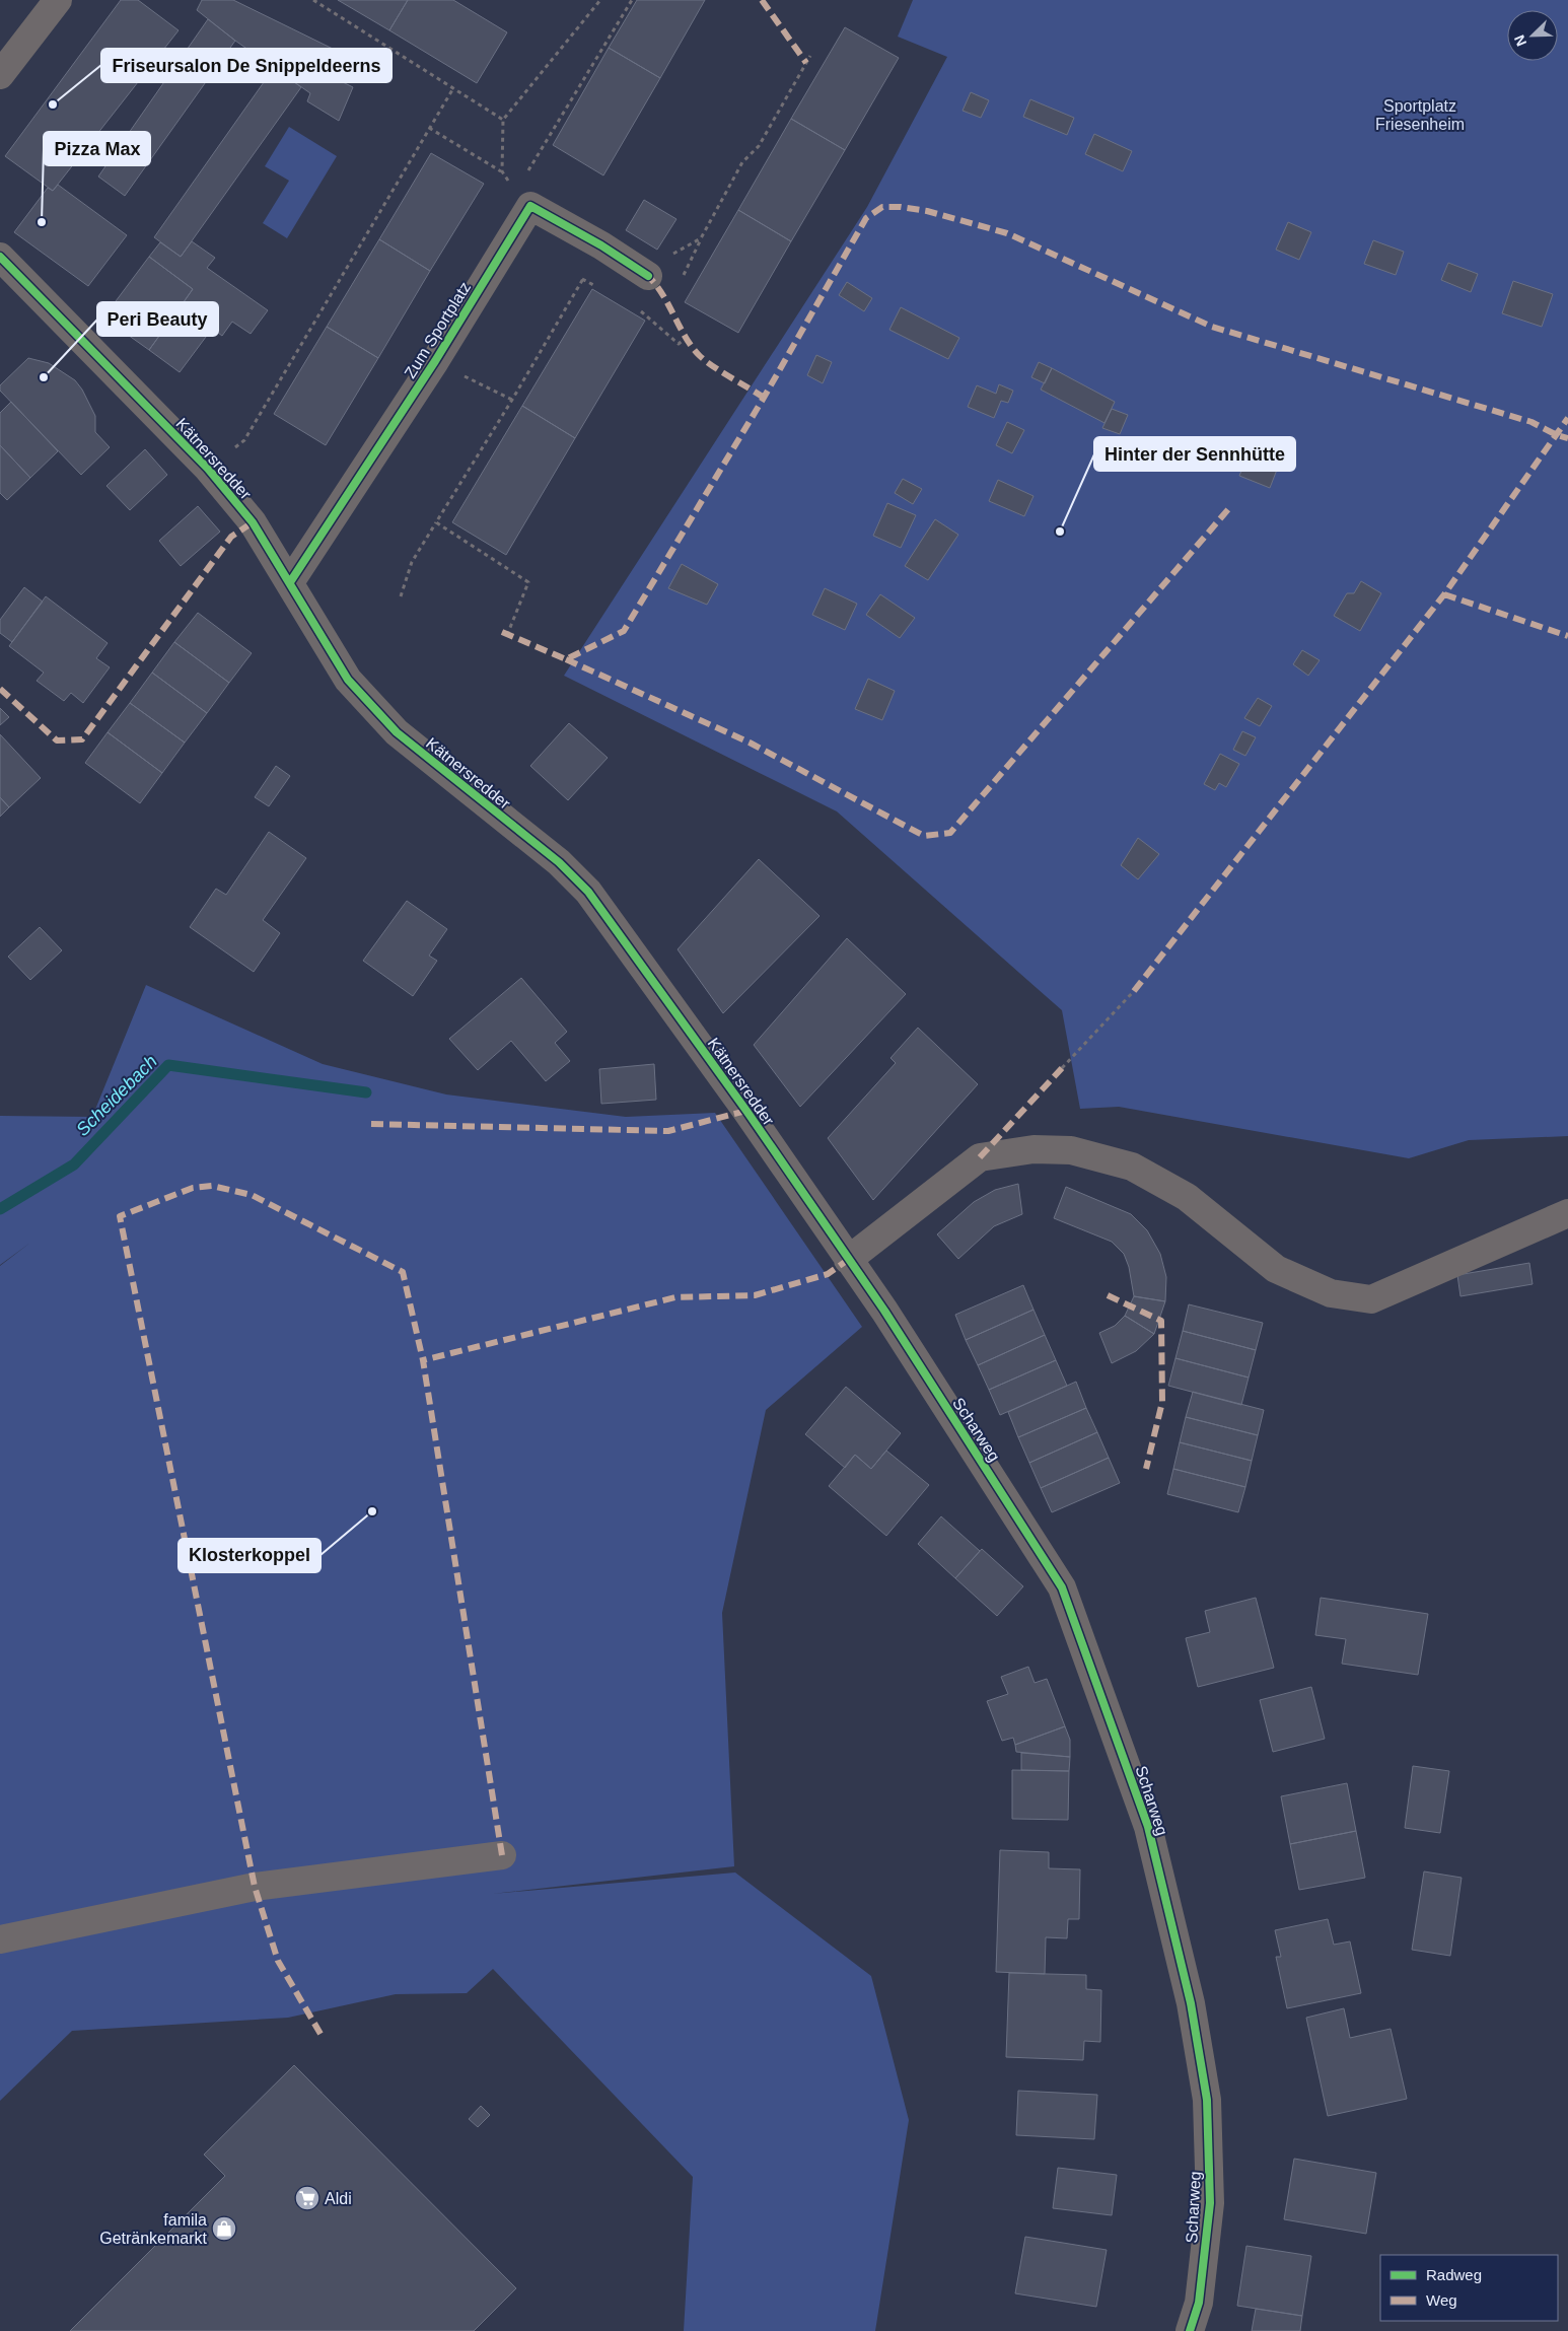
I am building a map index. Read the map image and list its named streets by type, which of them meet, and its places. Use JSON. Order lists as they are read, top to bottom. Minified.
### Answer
{"streets":{"street":["Zum Sportplatz","Kätnersredder","Scharweg"]},"crossings":[["Zum Sportplatz","Kätnersredder"],["Kätnersredder","Scharweg"]],"water":["Scheidebach"],"parks":["Sportplatz Friesenheim"],"places":{"other":["Friseursalon De Snippeldeerns","Pizza Max","Peri Beauty","Hinter der Sennhütte","Klosterkoppel"],"supermarket":["Aldi"],"shop":["famila Getränkemarkt"]},"legend":["Radweg","Weg"],"north":"bottom left"}
